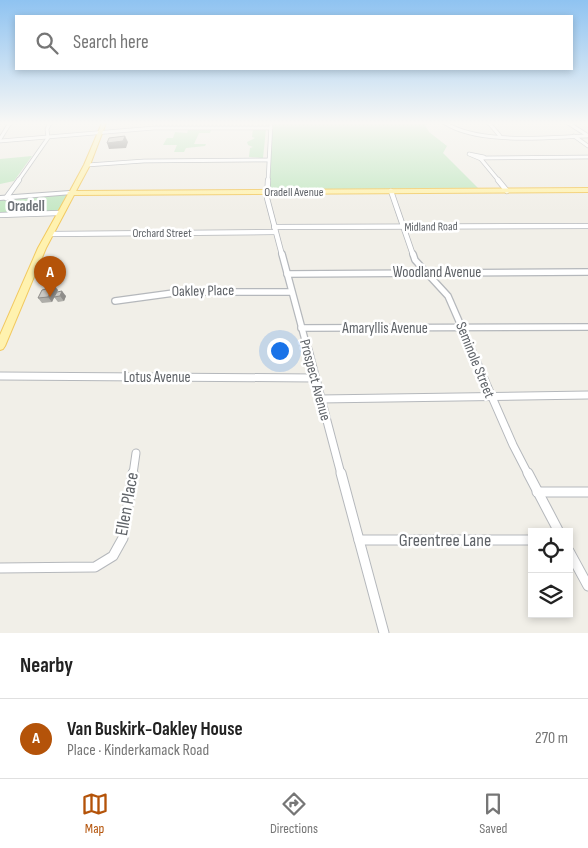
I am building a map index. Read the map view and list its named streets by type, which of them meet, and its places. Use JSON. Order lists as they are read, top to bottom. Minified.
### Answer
{"streets":{"main road":["Oradell Avenue"],"street":["Midland Road","Orchard Street","Woodland Avenue","Oakley Place","Amaryllis Avenue","Seminole Street","Lotus Avenue","Prospect Avenue","Ellen Place","Greentree Lane"]},"crossings":[["Oradell Avenue","Seminole Street"],["Oradell Avenue","Prospect Avenue"],["Midland Road","Orchard Street"],["Midland Road","Seminole Street"],["Midland Road","Prospect Avenue"],["Orchard Street","Prospect Avenue"],["Woodland Avenue","Seminole Street"],["Woodland Avenue","Prospect Avenue"],["Oakley Place","Prospect Avenue"],["Amaryllis Avenue","Seminole Street"],["Amaryllis Avenue","Prospect Avenue"],["Lotus Avenue","Prospect Avenue"],["Prospect Avenue","Greentree Lane"]],"districts":["Oradell"],"page":{"search":"Search here","pins":"A","heading":"Nearby","list":[{"mark":"A","name":"Van Buskirk-Oakley House","note":"Place · Kinderkamack Road","value":"270 m"}],"nav":["Map","Directions","Saved"]}}
